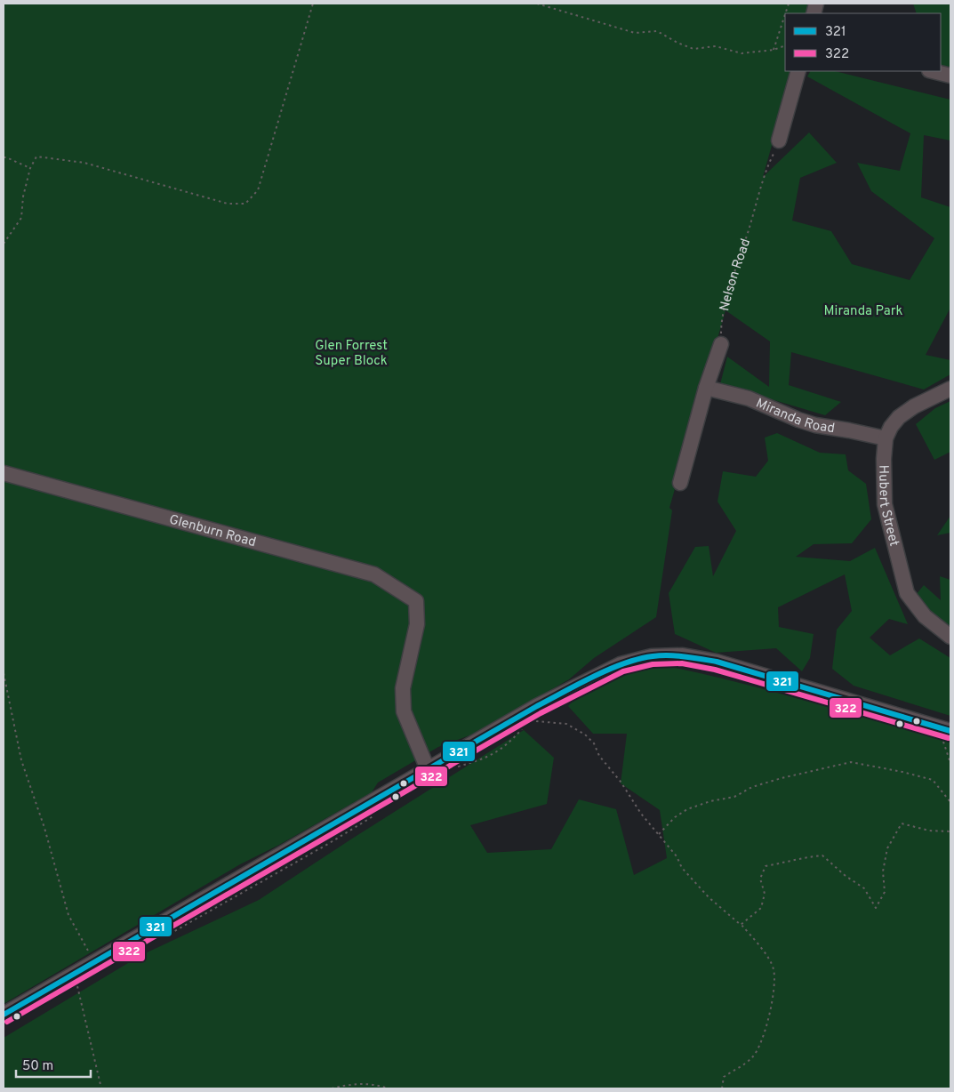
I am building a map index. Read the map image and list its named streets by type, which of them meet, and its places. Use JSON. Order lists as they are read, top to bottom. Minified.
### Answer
{"streets":{"street":["Miranda Road","Hubert Street","Glenburn Road"],"path":["Nelson Road"]},"crossings":[["Miranda Road","Hubert Street"]],"parks":["Miranda Park","Glen Forrest Super Block"],"lines":["transit line 321","transit line 322"],"legend":["321","322"],"scale_bar":"50 m"}
